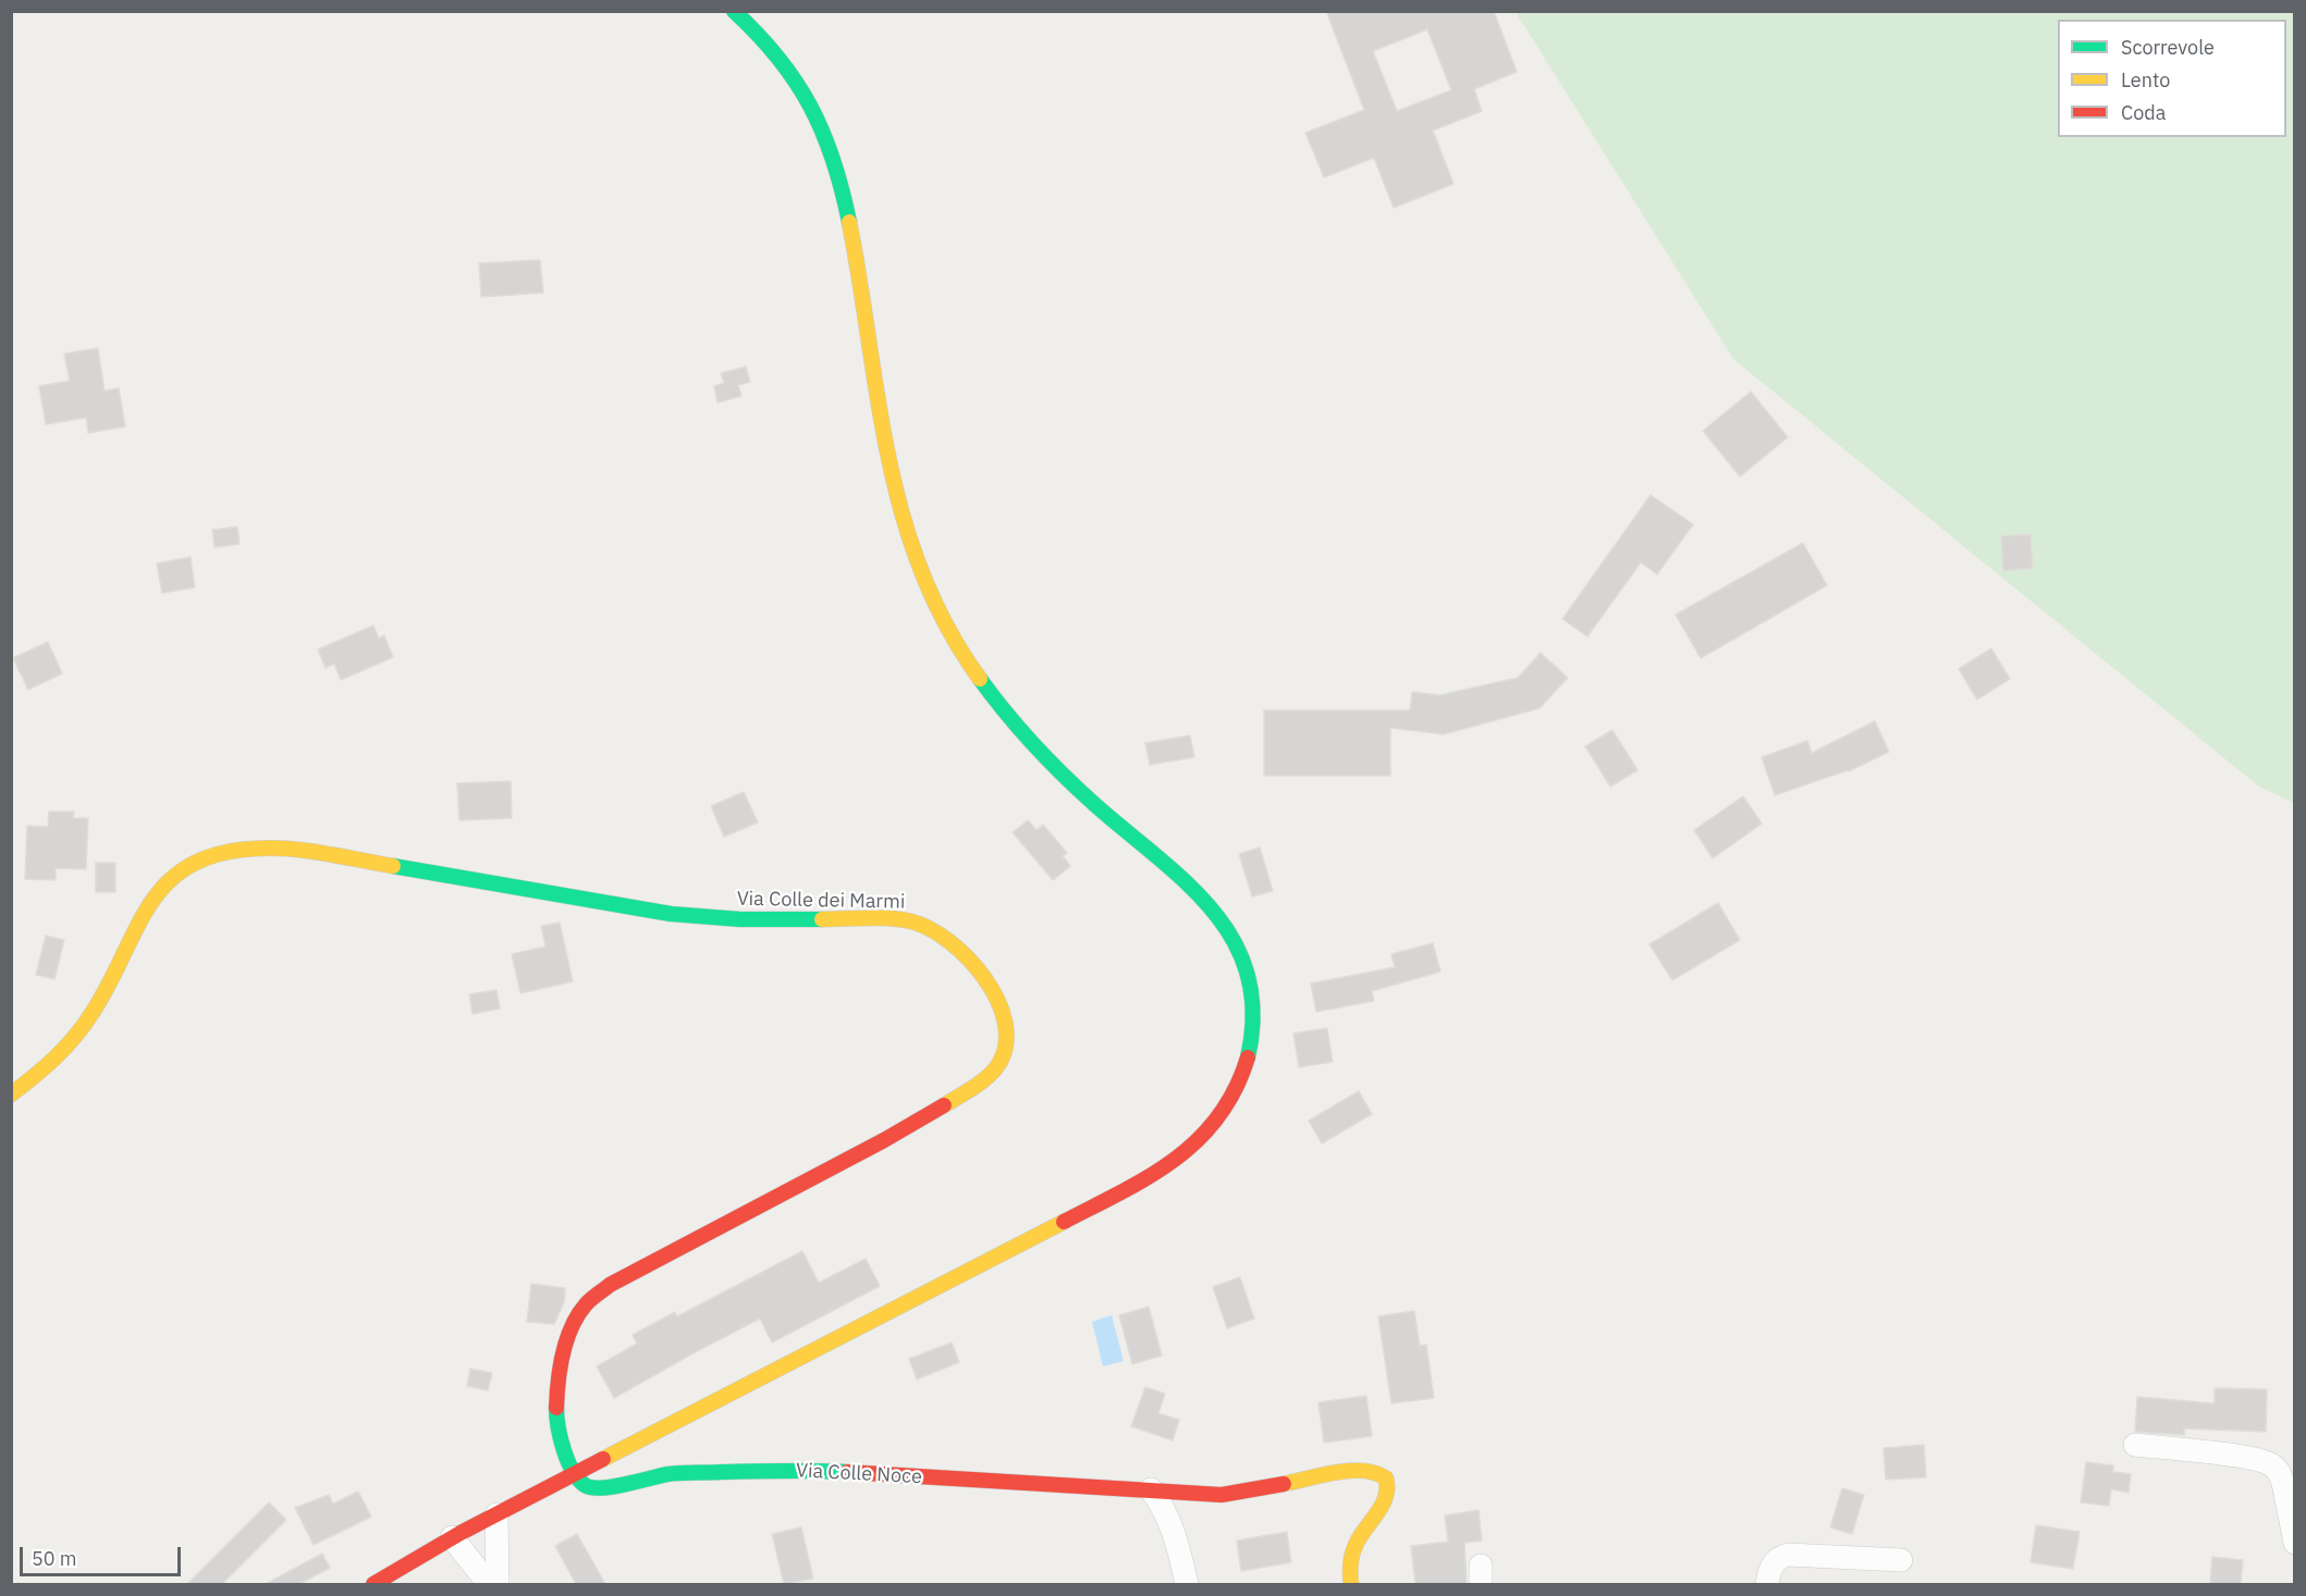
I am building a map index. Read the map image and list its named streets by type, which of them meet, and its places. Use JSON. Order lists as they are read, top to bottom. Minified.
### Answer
{"streets":{"street":["Via Colle dei Marmi","Via Colle Noce"]},"crossings":[["Via Colle dei Marmi","Via Colle Noce"]],"legend":["Scorrevole","Lento","Coda"],"scale_bar":"50 m"}
